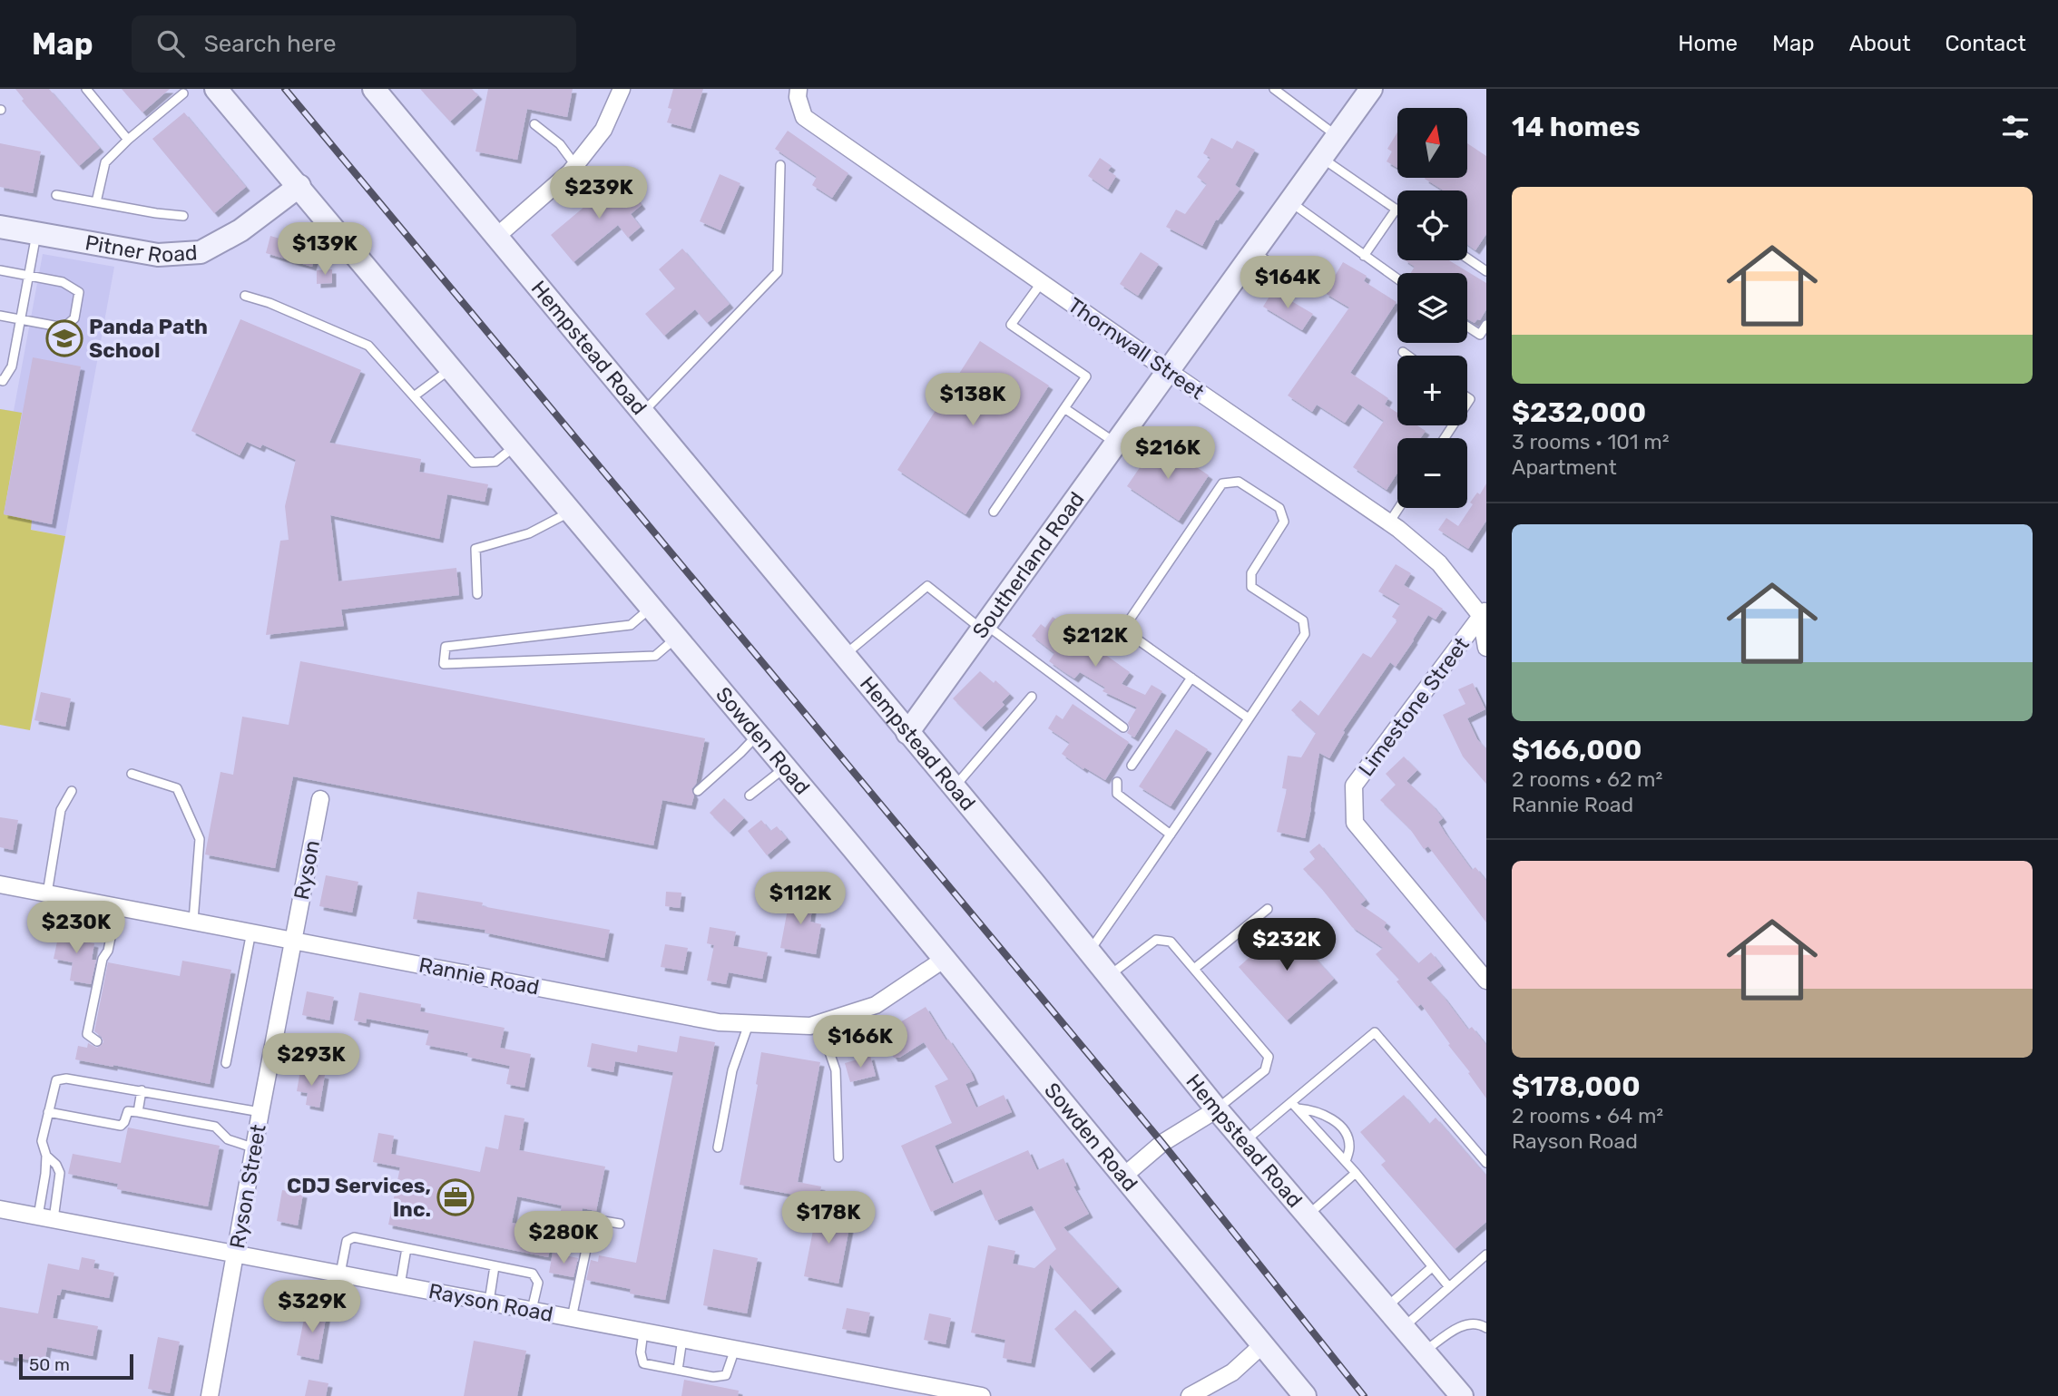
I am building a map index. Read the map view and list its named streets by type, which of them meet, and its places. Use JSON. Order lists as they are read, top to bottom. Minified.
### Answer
{"streets":{"street":["Pitner Road","Hempstead Road","Thornwall Street","Southerland Road","Limestone Street","Sowden Road","Ryson","Rannie Road","Ryson Street","Rayson Road"]},"crossings":[["Pitner Road","Sowden Road"],["Hempstead Road","Southerland Road"],["Thornwall Street","Southerland Road"],["Thornwall Street","Limestone Street"],["Sowden Road","Rannie Road"],["Ryson","Rannie Road"],["Ryson","Ryson Street"],["Rannie Road","Ryson Street"],["Ryson Street","Rayson Road"]],"places":{"school or university":["Panda Path School"],"office":["CDJ Services, Inc."]},"scale_bar":"50 m","north":"top","page":{"header":"Map","search":"Search here","nav":["Home","Map","About","Contact"],"heading":"14 homes","map_buttons":["+","−"],"list":[{"name":"$232,000","note":"3 rooms · 101 m² · Apartment"},{"name":"$166,000","note":"2 rooms · 62 m² · Rannie Road"},{"name":"$178,000","note":"2 rooms · 64 m² · Rayson Road"}],"price":["$239K","$139K","$164K","$138K","$216K","$212K","$112K","$230K","$232K","$166K","$293K","$178K","$280K","$329K"],"scale":"50 m"}}
